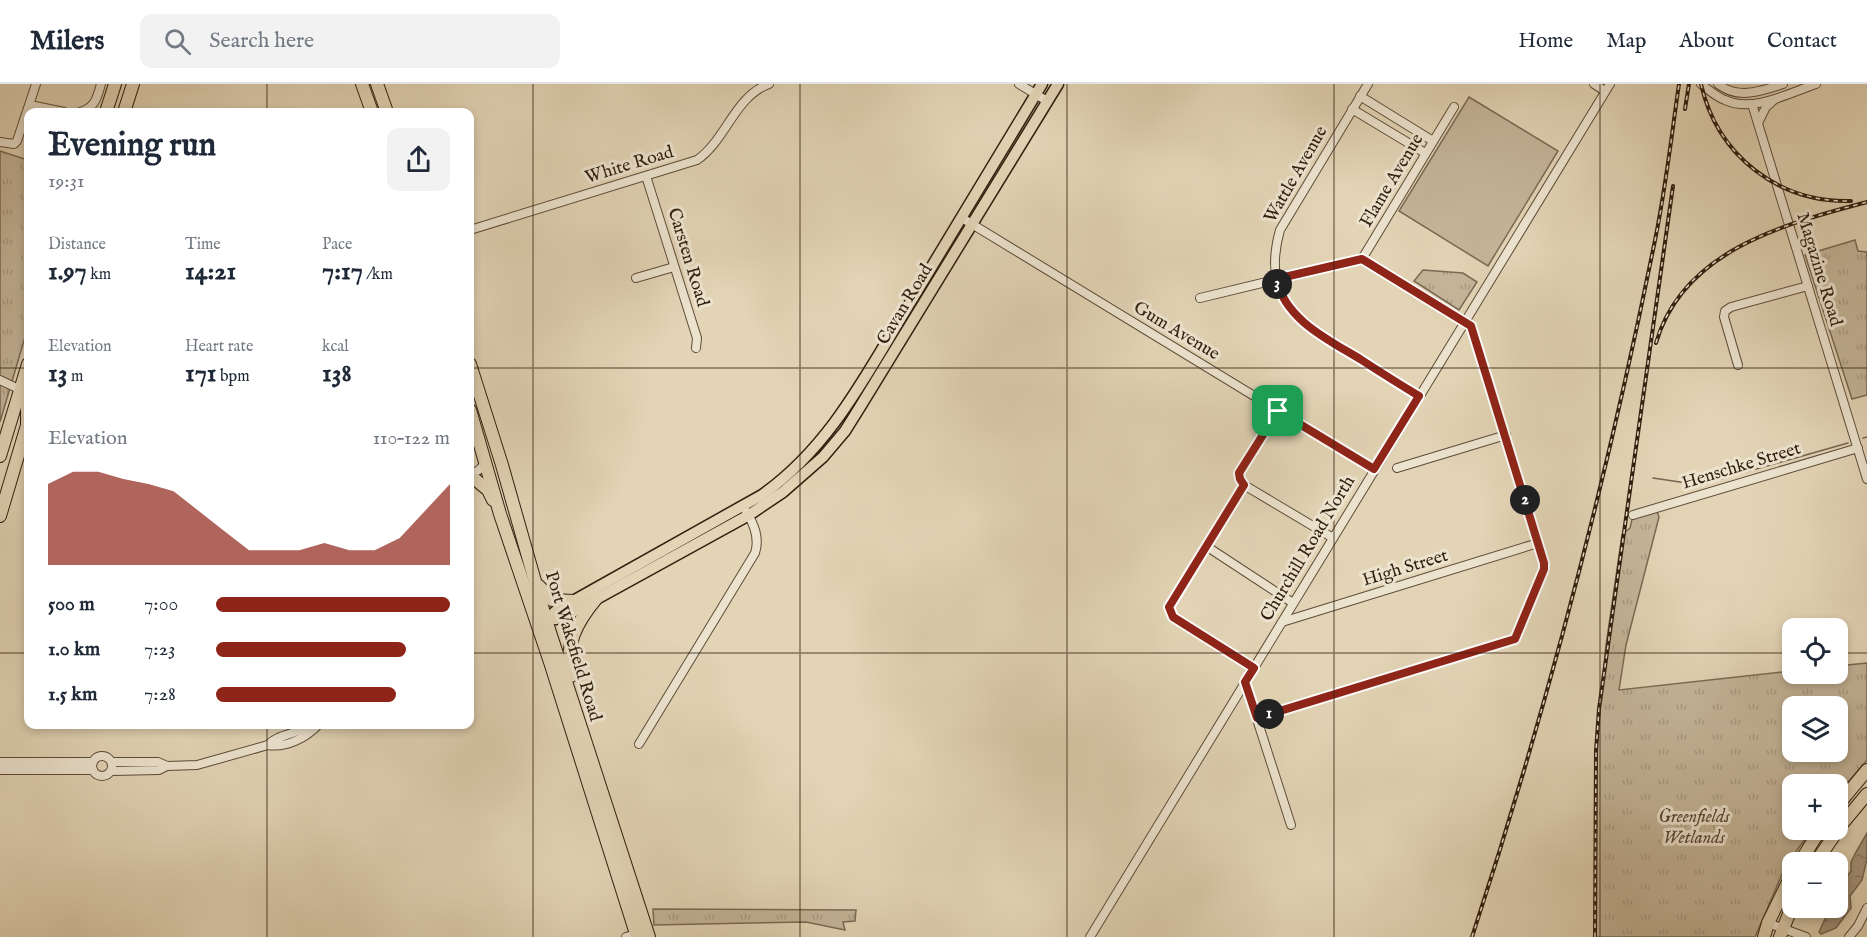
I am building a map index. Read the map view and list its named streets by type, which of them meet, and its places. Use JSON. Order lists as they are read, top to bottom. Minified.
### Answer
{"streets":{"highway":["Port Wakefield Road"],"main road":["Cavan Road"],"street":["White Road","Wattle Avenue","Flame Avenue","Carsten Road","Magazine Road","Gum Avenue","Henschke Street","Churchill Road North","High Street"]},"crossings":[["White Road","Carsten Road"],["Wattle Avenue","Churchill Road North"],["Magazine Road","Henschke Street"],["Cavan Road","Gum Avenue"],["Cavan Road","Port Wakefield Road"],["Gum Avenue","Churchill Road North"],["Churchill Road North","High Street"]],"parks":["Greenfields Wetlands"],"page":{"header":"Milers","search":"Search here","nav":["Home","Map","About","Contact"],"heading":["Evening run","19:31"],"stats":[["Distance","1.97 km"],["Time","14:21"],["Pace","7:17 /km"],["Elevation","13 m"],["Heart rate","171 bpm"],["kcal","138"]],"pins":["3","2","1"],"chart":["Elevation","110–122 m"],"list":[{"name":"500 m","note":"7:00"},{"name":"1.0 km","note":"7:23"},{"name":"1.5 km","note":"7:28"}],"map_buttons":["+","−"]}}
